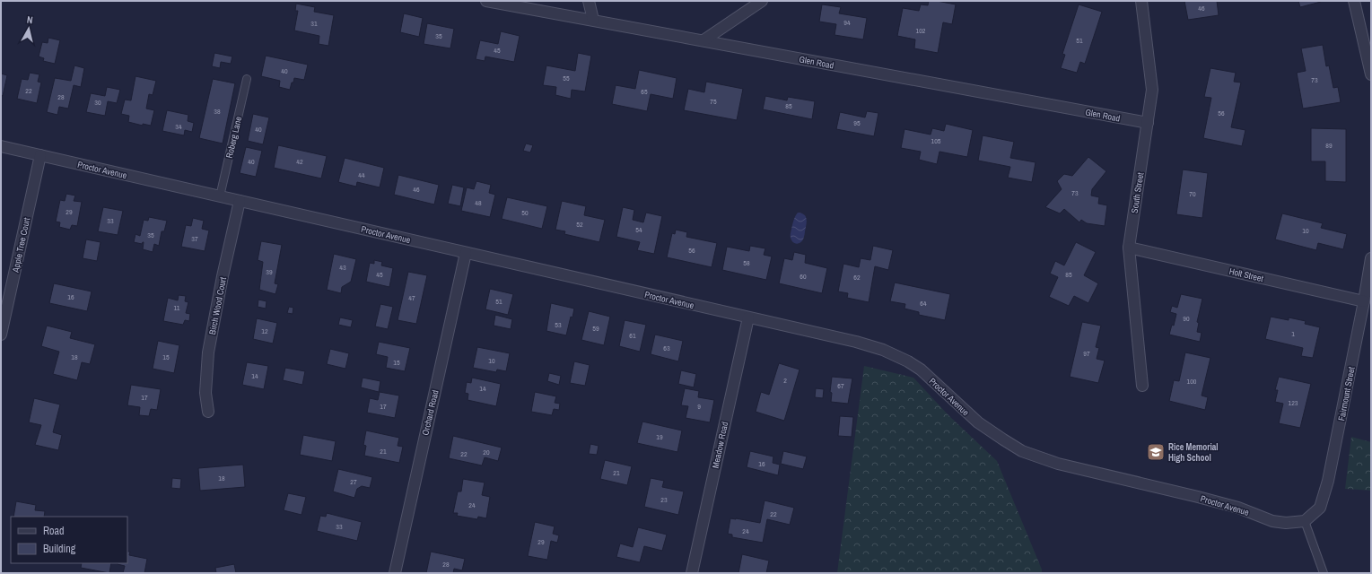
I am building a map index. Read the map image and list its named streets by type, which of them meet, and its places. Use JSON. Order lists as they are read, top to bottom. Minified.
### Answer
{"streets":{"street":["Glen Road","Proctor Avenue","South Street","Apple Tree Court","Holt Street","Birch Wood Court","Fairmount Street","Orchard Road","Meadow Road"],"lane":["Roberg Lane"]},"crossings":[["Glen Road","South Street"],["Roberg Lane","Proctor Avenue"],["Proctor Avenue","Apple Tree Court"],["Proctor Avenue","Birch Wood Court"],["Proctor Avenue","Fairmount Street"],["Proctor Avenue","Orchard Road"],["Proctor Avenue","Meadow Road"],["South Street","Holt Street"],["Holt Street","Fairmount Street"]],"places":{"school or university":["Rice Memorial High School"]},"house_numbers":["46","94","31","102","35","51","45","40","55","73","22","65","28","75","30","85","38","56","95","34","40","105","89","40","42","44","46","73","70","48","29","50","33","52","54","10","35","37","56","58","43","39","45","85","60","62","16","47","51","64","11","90","53","59","12","1","61","63","97","18","15","10","15","14","2","100","67","14","17","123","17","9","19","21","20","22","16","21","18","27","23","24","22","33","24","29","28"],"legend":["Road","Building"],"north":"top"}
